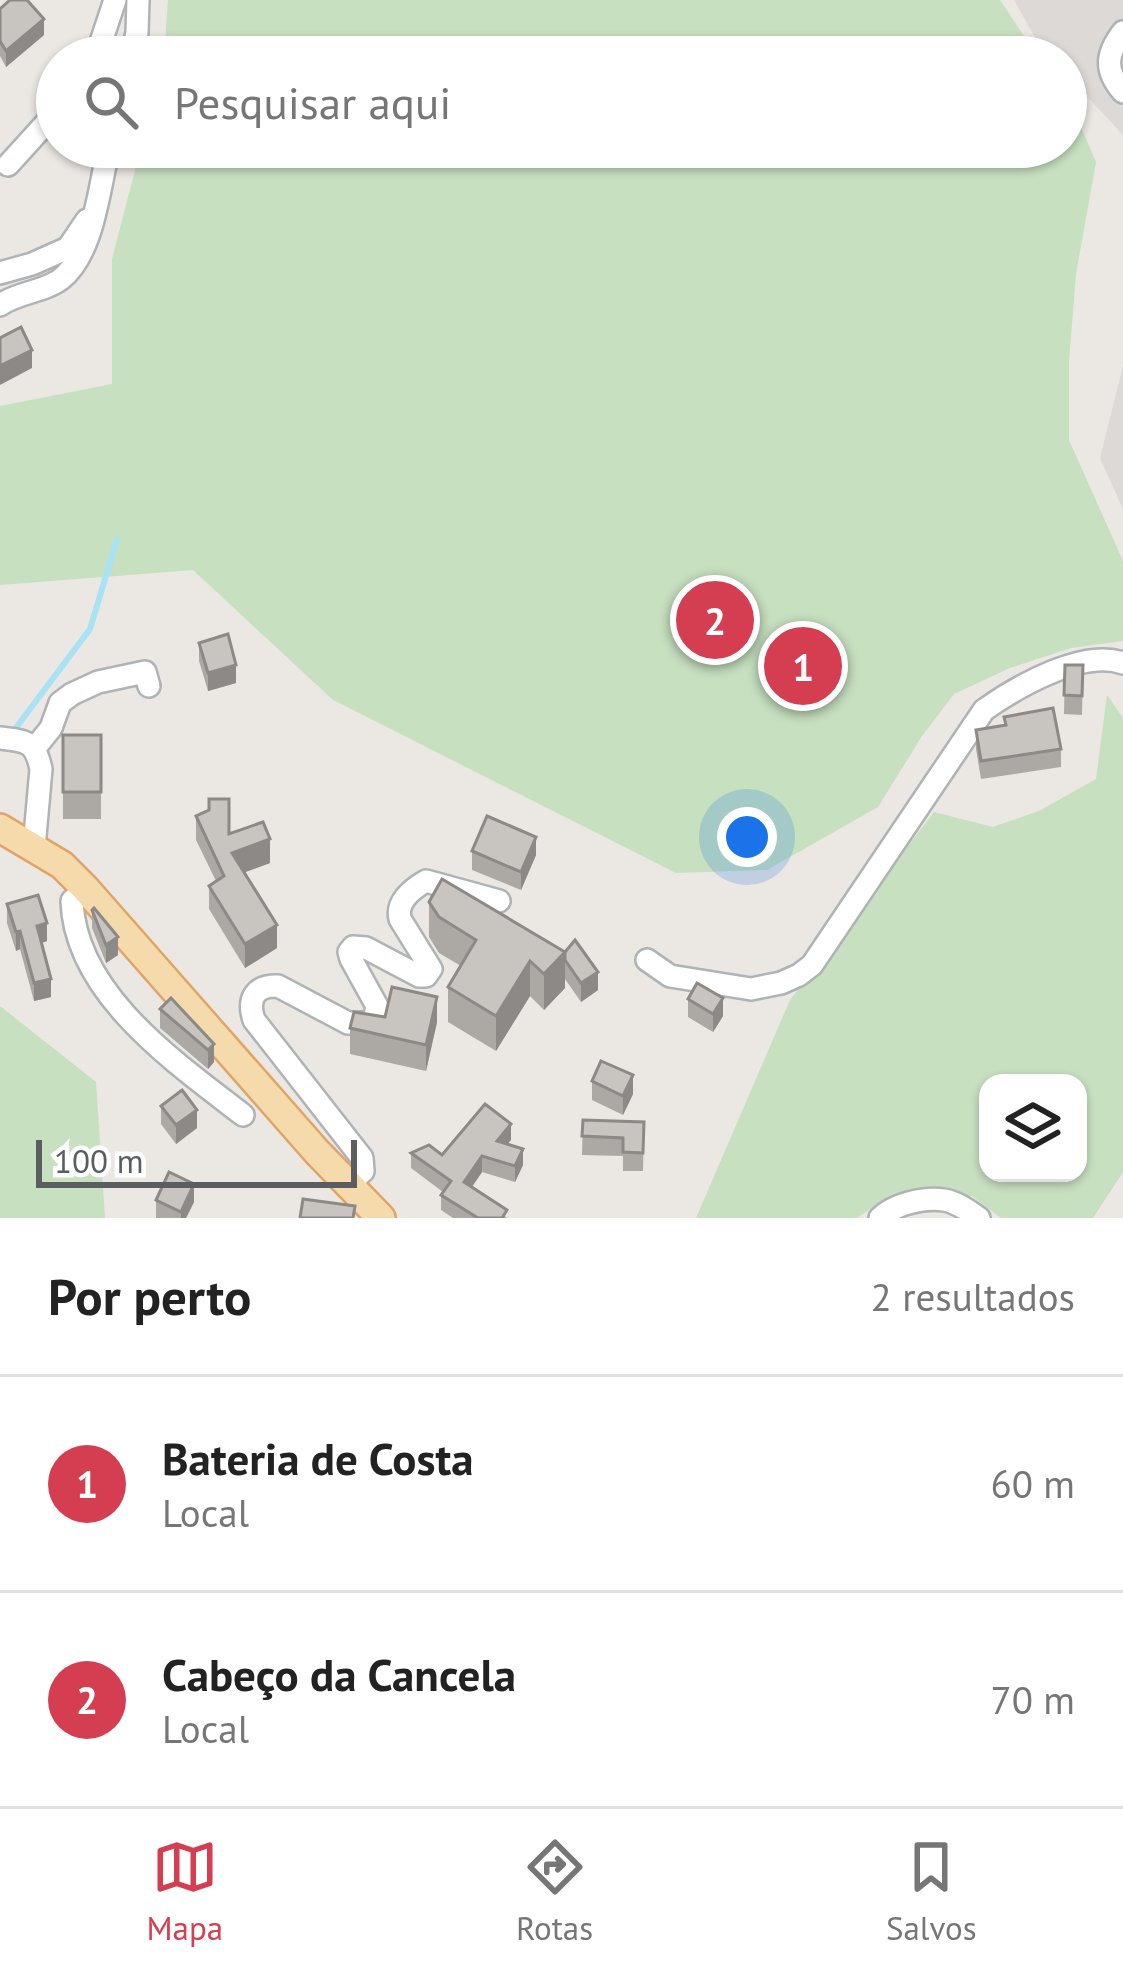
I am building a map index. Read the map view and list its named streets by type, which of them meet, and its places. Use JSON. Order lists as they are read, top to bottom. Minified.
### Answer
{"scale_bar":"100 m","page":{"search":"Pesquisar aqui","pins":["2","1"],"scale":"100 m","heading":["Por perto","2 resultados"],"list":[{"mark":"1","name":"Bateria de Costa","note":"Local","value":"60 m"},{"mark":"2","name":"Cabeço da Cancela","note":"Local","value":"70 m"}],"nav":["Mapa","Rotas","Salvos"]}}
